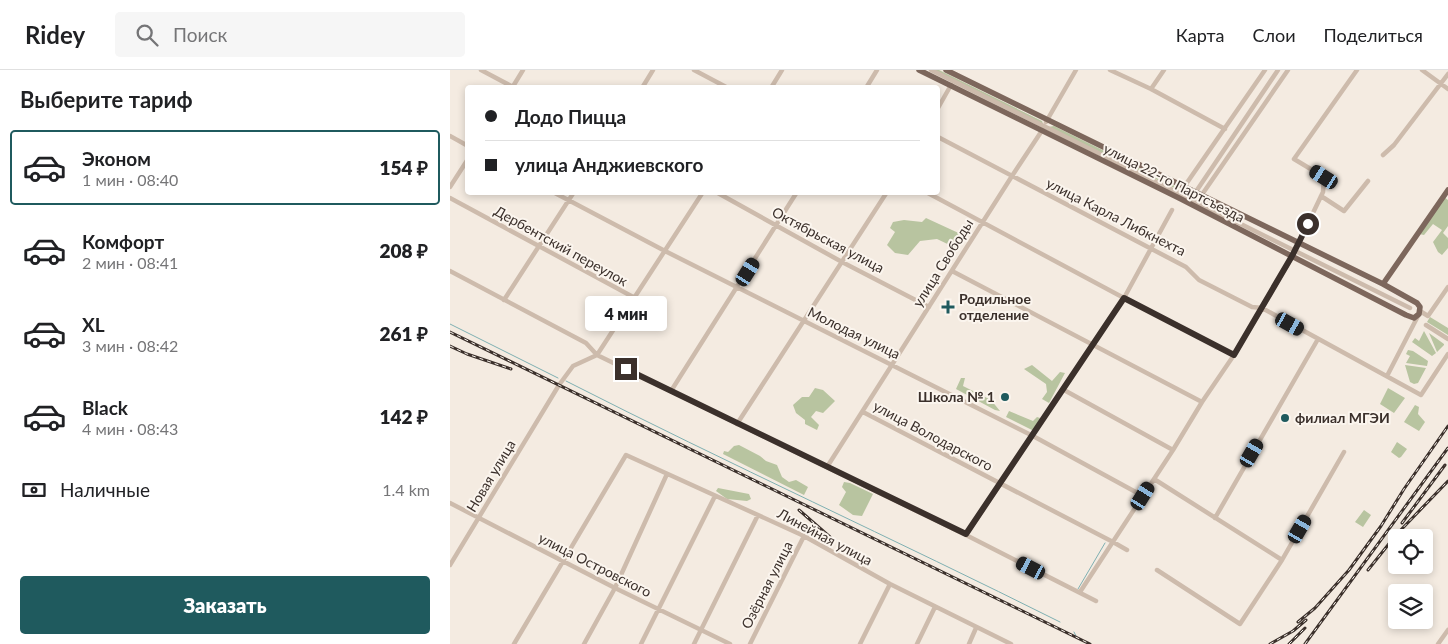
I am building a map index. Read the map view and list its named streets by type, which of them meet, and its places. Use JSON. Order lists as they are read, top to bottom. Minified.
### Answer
{"streets":{"main road":["улица 22-го Партсъезда"],"street":["улица Карла Либкнехта","Октябрьская улица","Дербентский переулок","улица Свободы","Молодая улица","улица Володарского","Новая улица","Линейная улица","улица Островского","Озёрная улица"]},"crossings":[["улица 22-го Партсъезда","улица Свободы"],["улица Карла Либкнехта","улица Свободы"],["Октябрьская улица","улица Свободы"],["улица Свободы","Молодая улица"],["улица Свободы","улица Володарского"],["Новая улица","улица Островского"],["Линейная улица","улица Островского"],["Линейная улица","Озёрная улица"]],"places":{"health":["Родильное отделение"],"other":["Школа № 1","филиал МГЭИ"]},"page":{"header":"Ridey","search":"Поиск","nav":["Карта","Слои","Поделиться"],"heading":"Выберите тариф","banner":["Додо Пицца","улица Анджиевского"],"list":[{"name":"Эконом","note":"1 мин · 08:40","value":"154 ₽"},{"name":"Комфорт","note":"2 мин · 08:41","value":"208 ₽"},{"name":"XL","note":"3 мин · 08:42","value":"261 ₽"},{"name":"Black","note":"4 мин · 08:43","value":"142 ₽"}],"bubble":"4 мин","pay":["Наличные","1.4 km"],"buttons":"Заказать"}}
